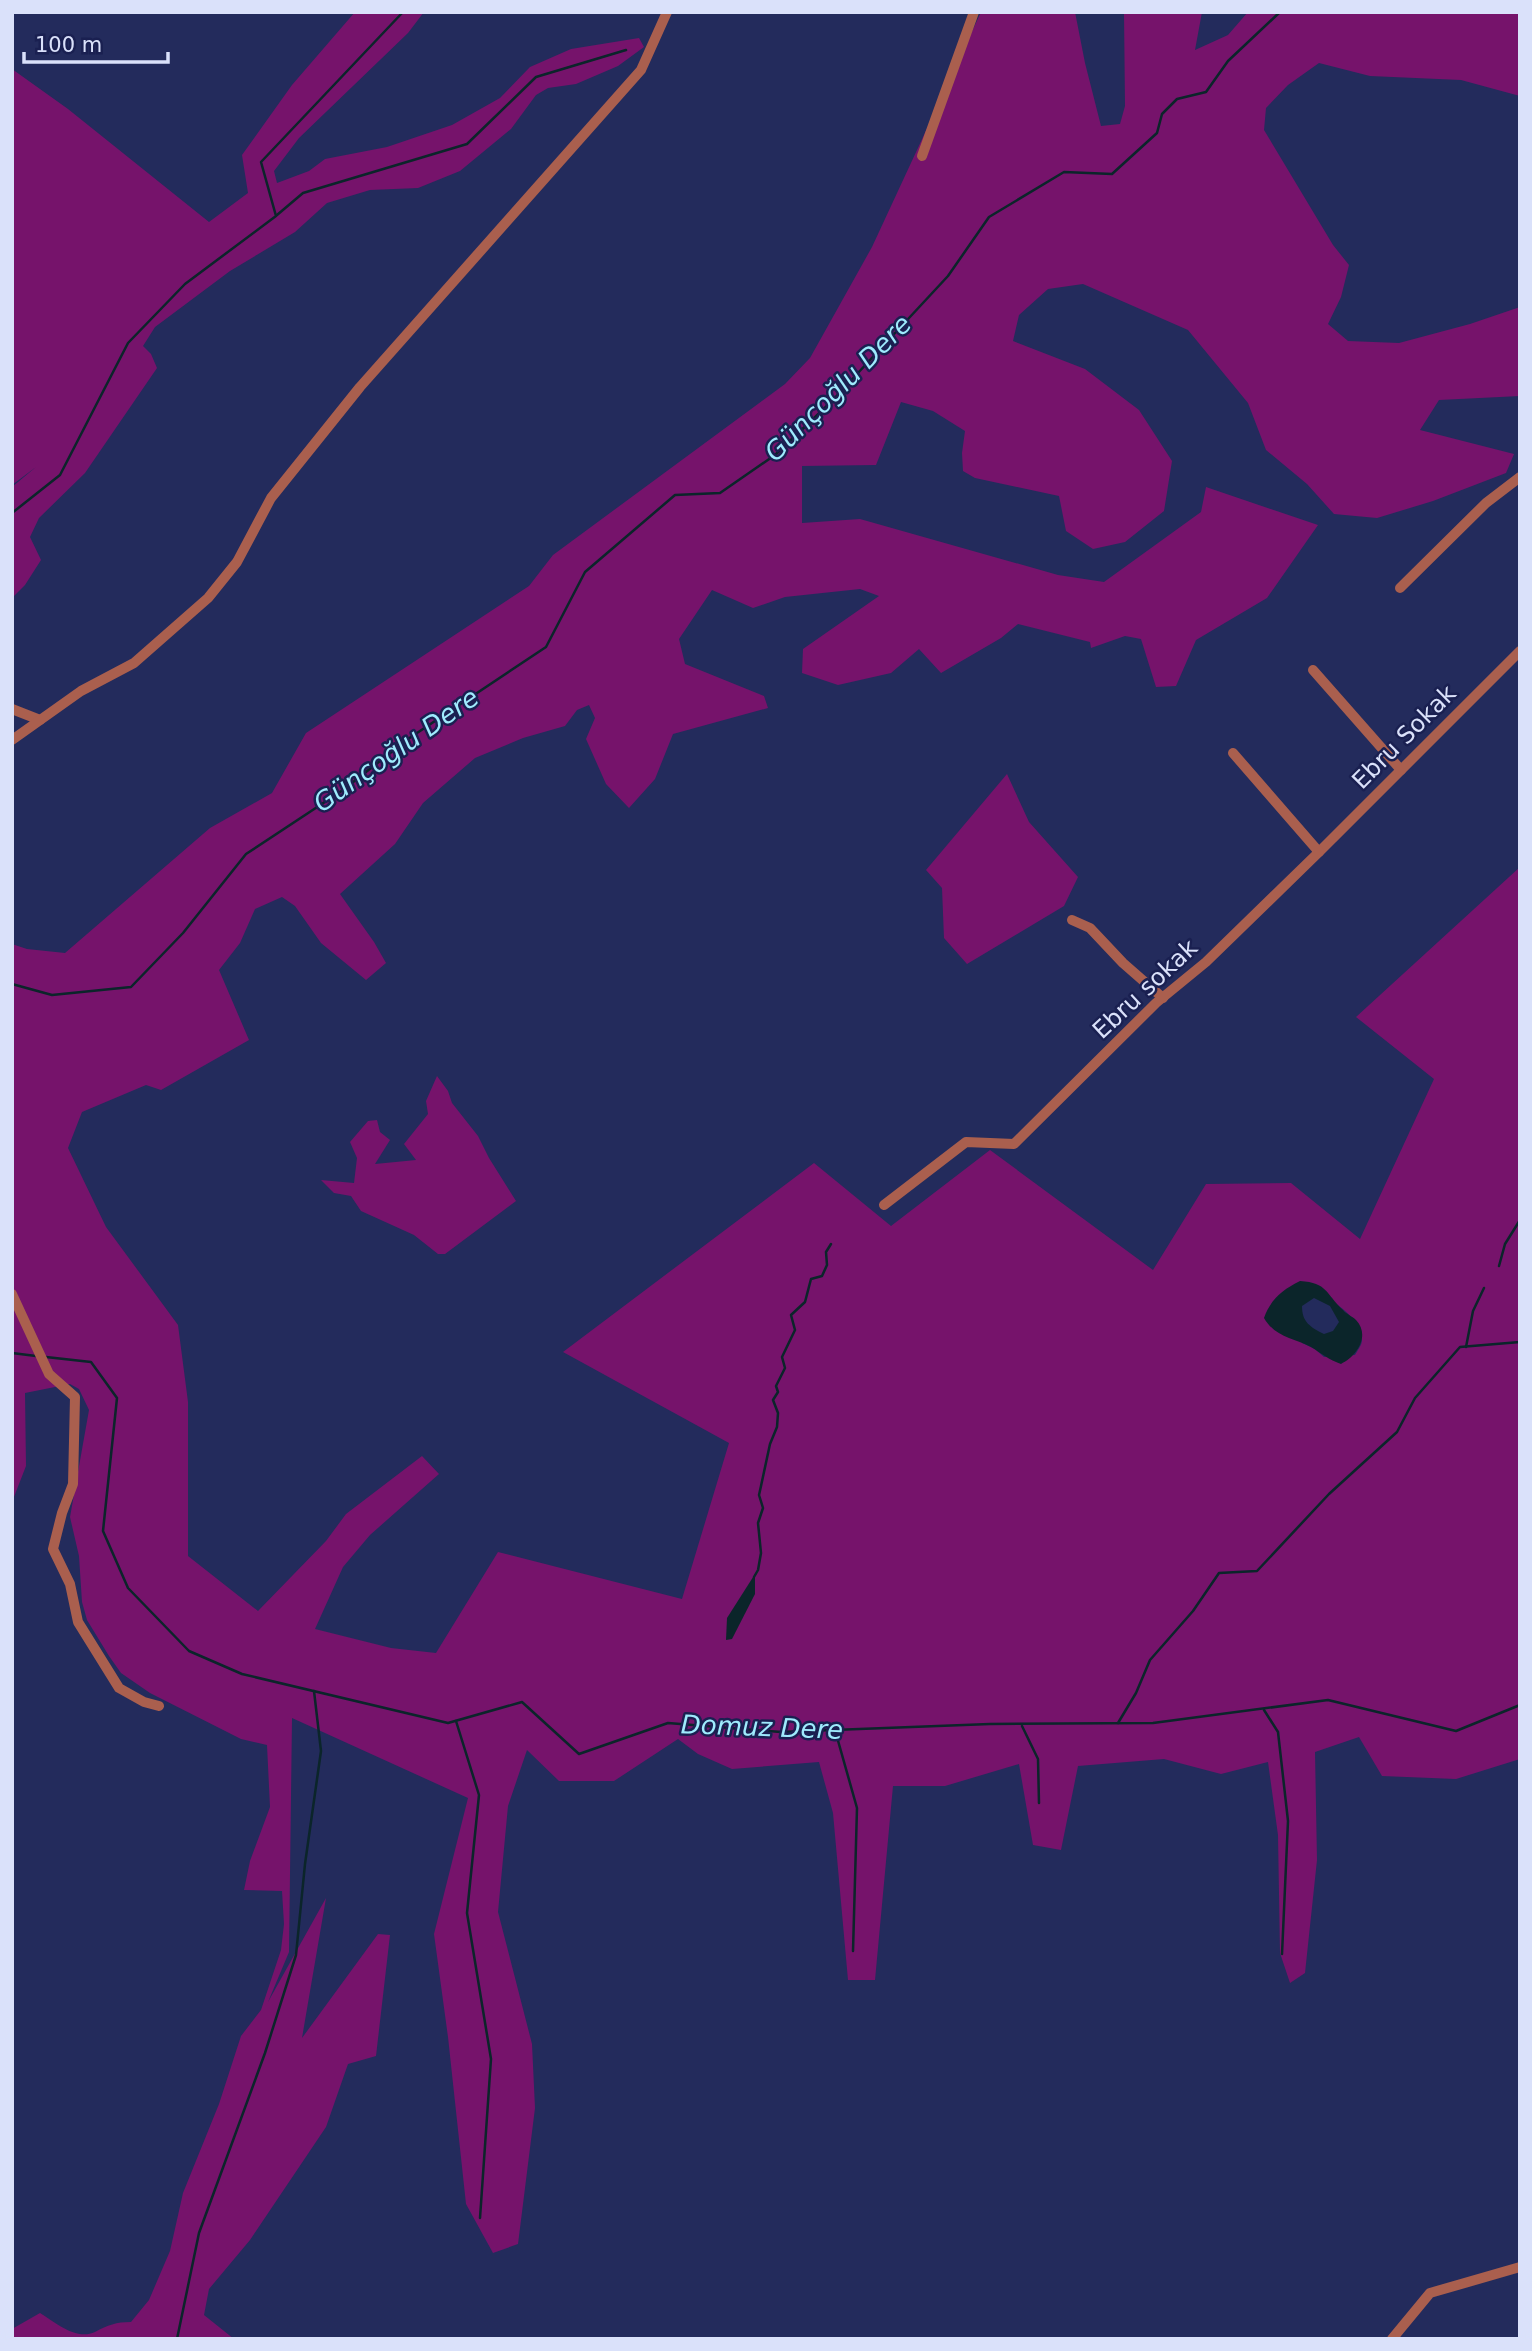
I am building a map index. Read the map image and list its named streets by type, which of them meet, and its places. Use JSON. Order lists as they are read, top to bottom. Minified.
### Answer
{"streets":{"street":["Ebru Sokak","Ebru sokak"]},"crossings":[["Ebru Sokak","Ebru sokak"]],"water":["Günçoğlu Dere","Domuz Dere"],"scale_bar":"100 m"}
